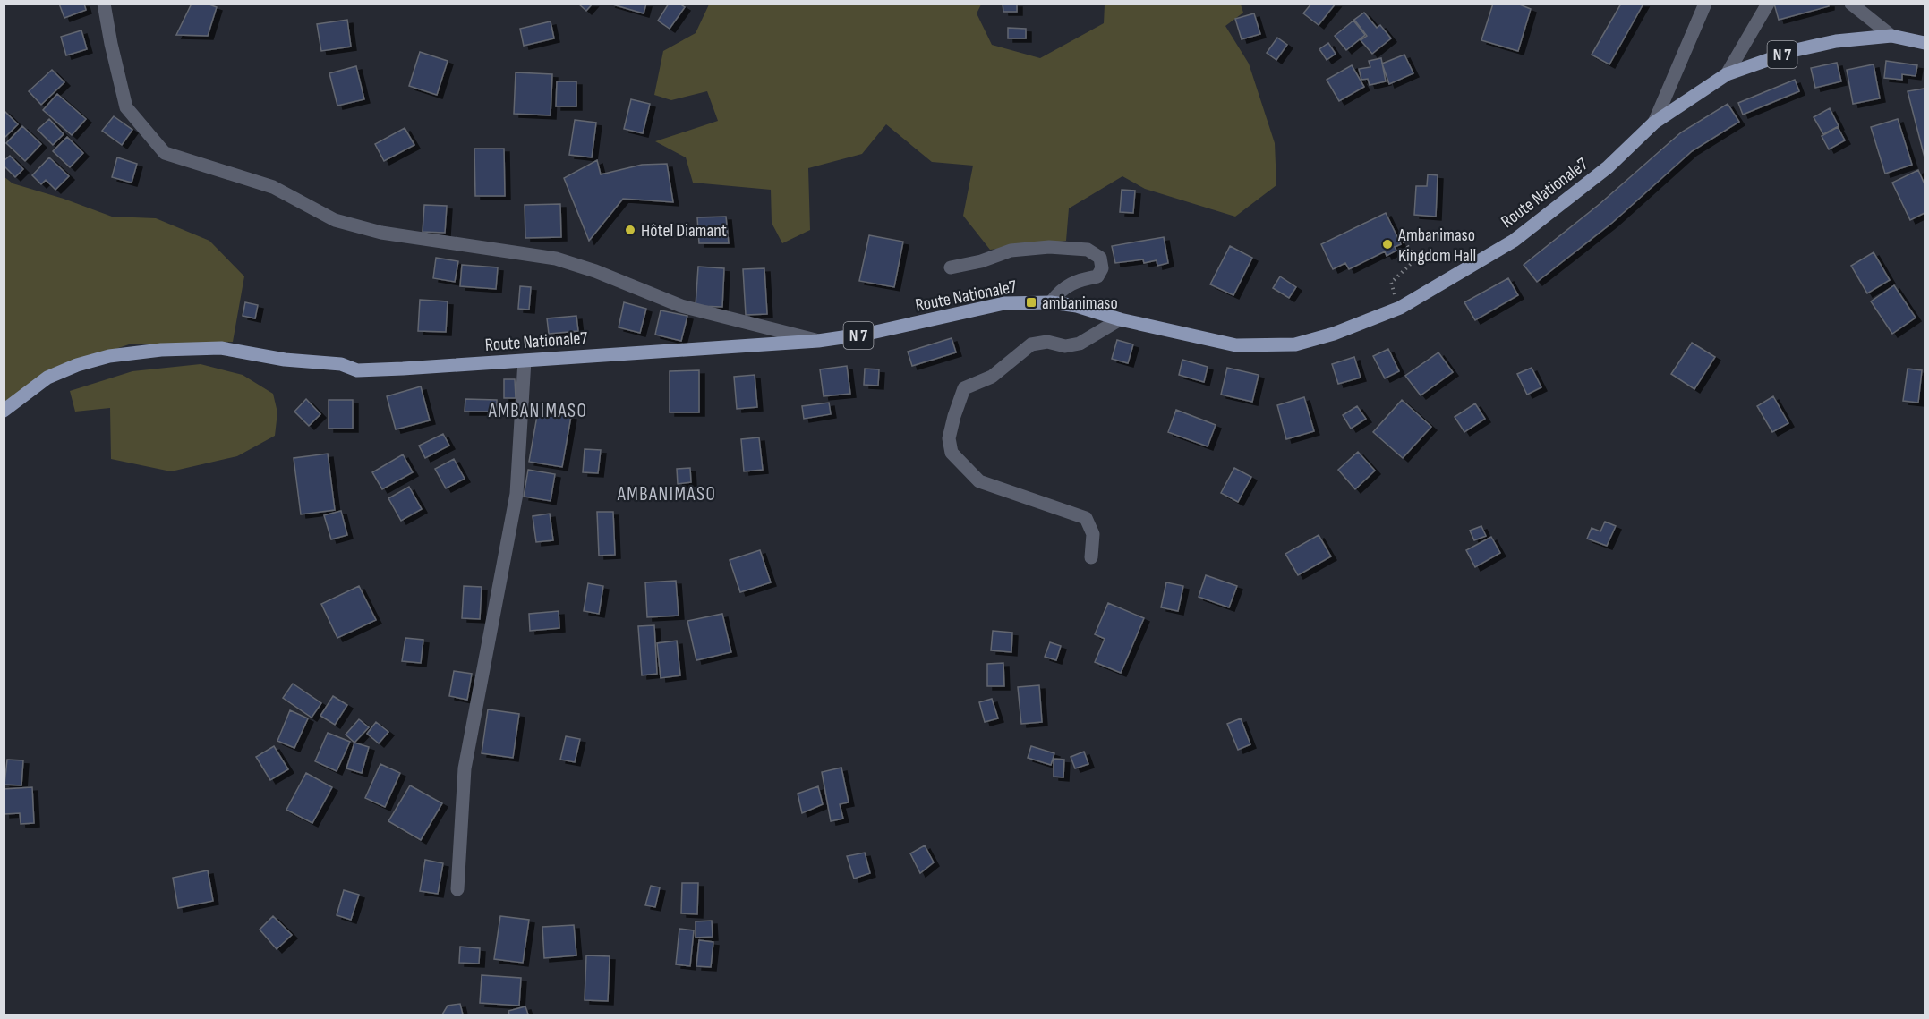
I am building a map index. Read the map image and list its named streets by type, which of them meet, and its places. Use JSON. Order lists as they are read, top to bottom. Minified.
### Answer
{"streets":{"main road":["N 7","Route Nationale7"]},"districts":["AMBANIMASO","AMBANIMASO"],"places":{"other":["Hôtel Diamant","Ambanimaso Kingdom Hall"],"transit":["ambanimaso"]}}
